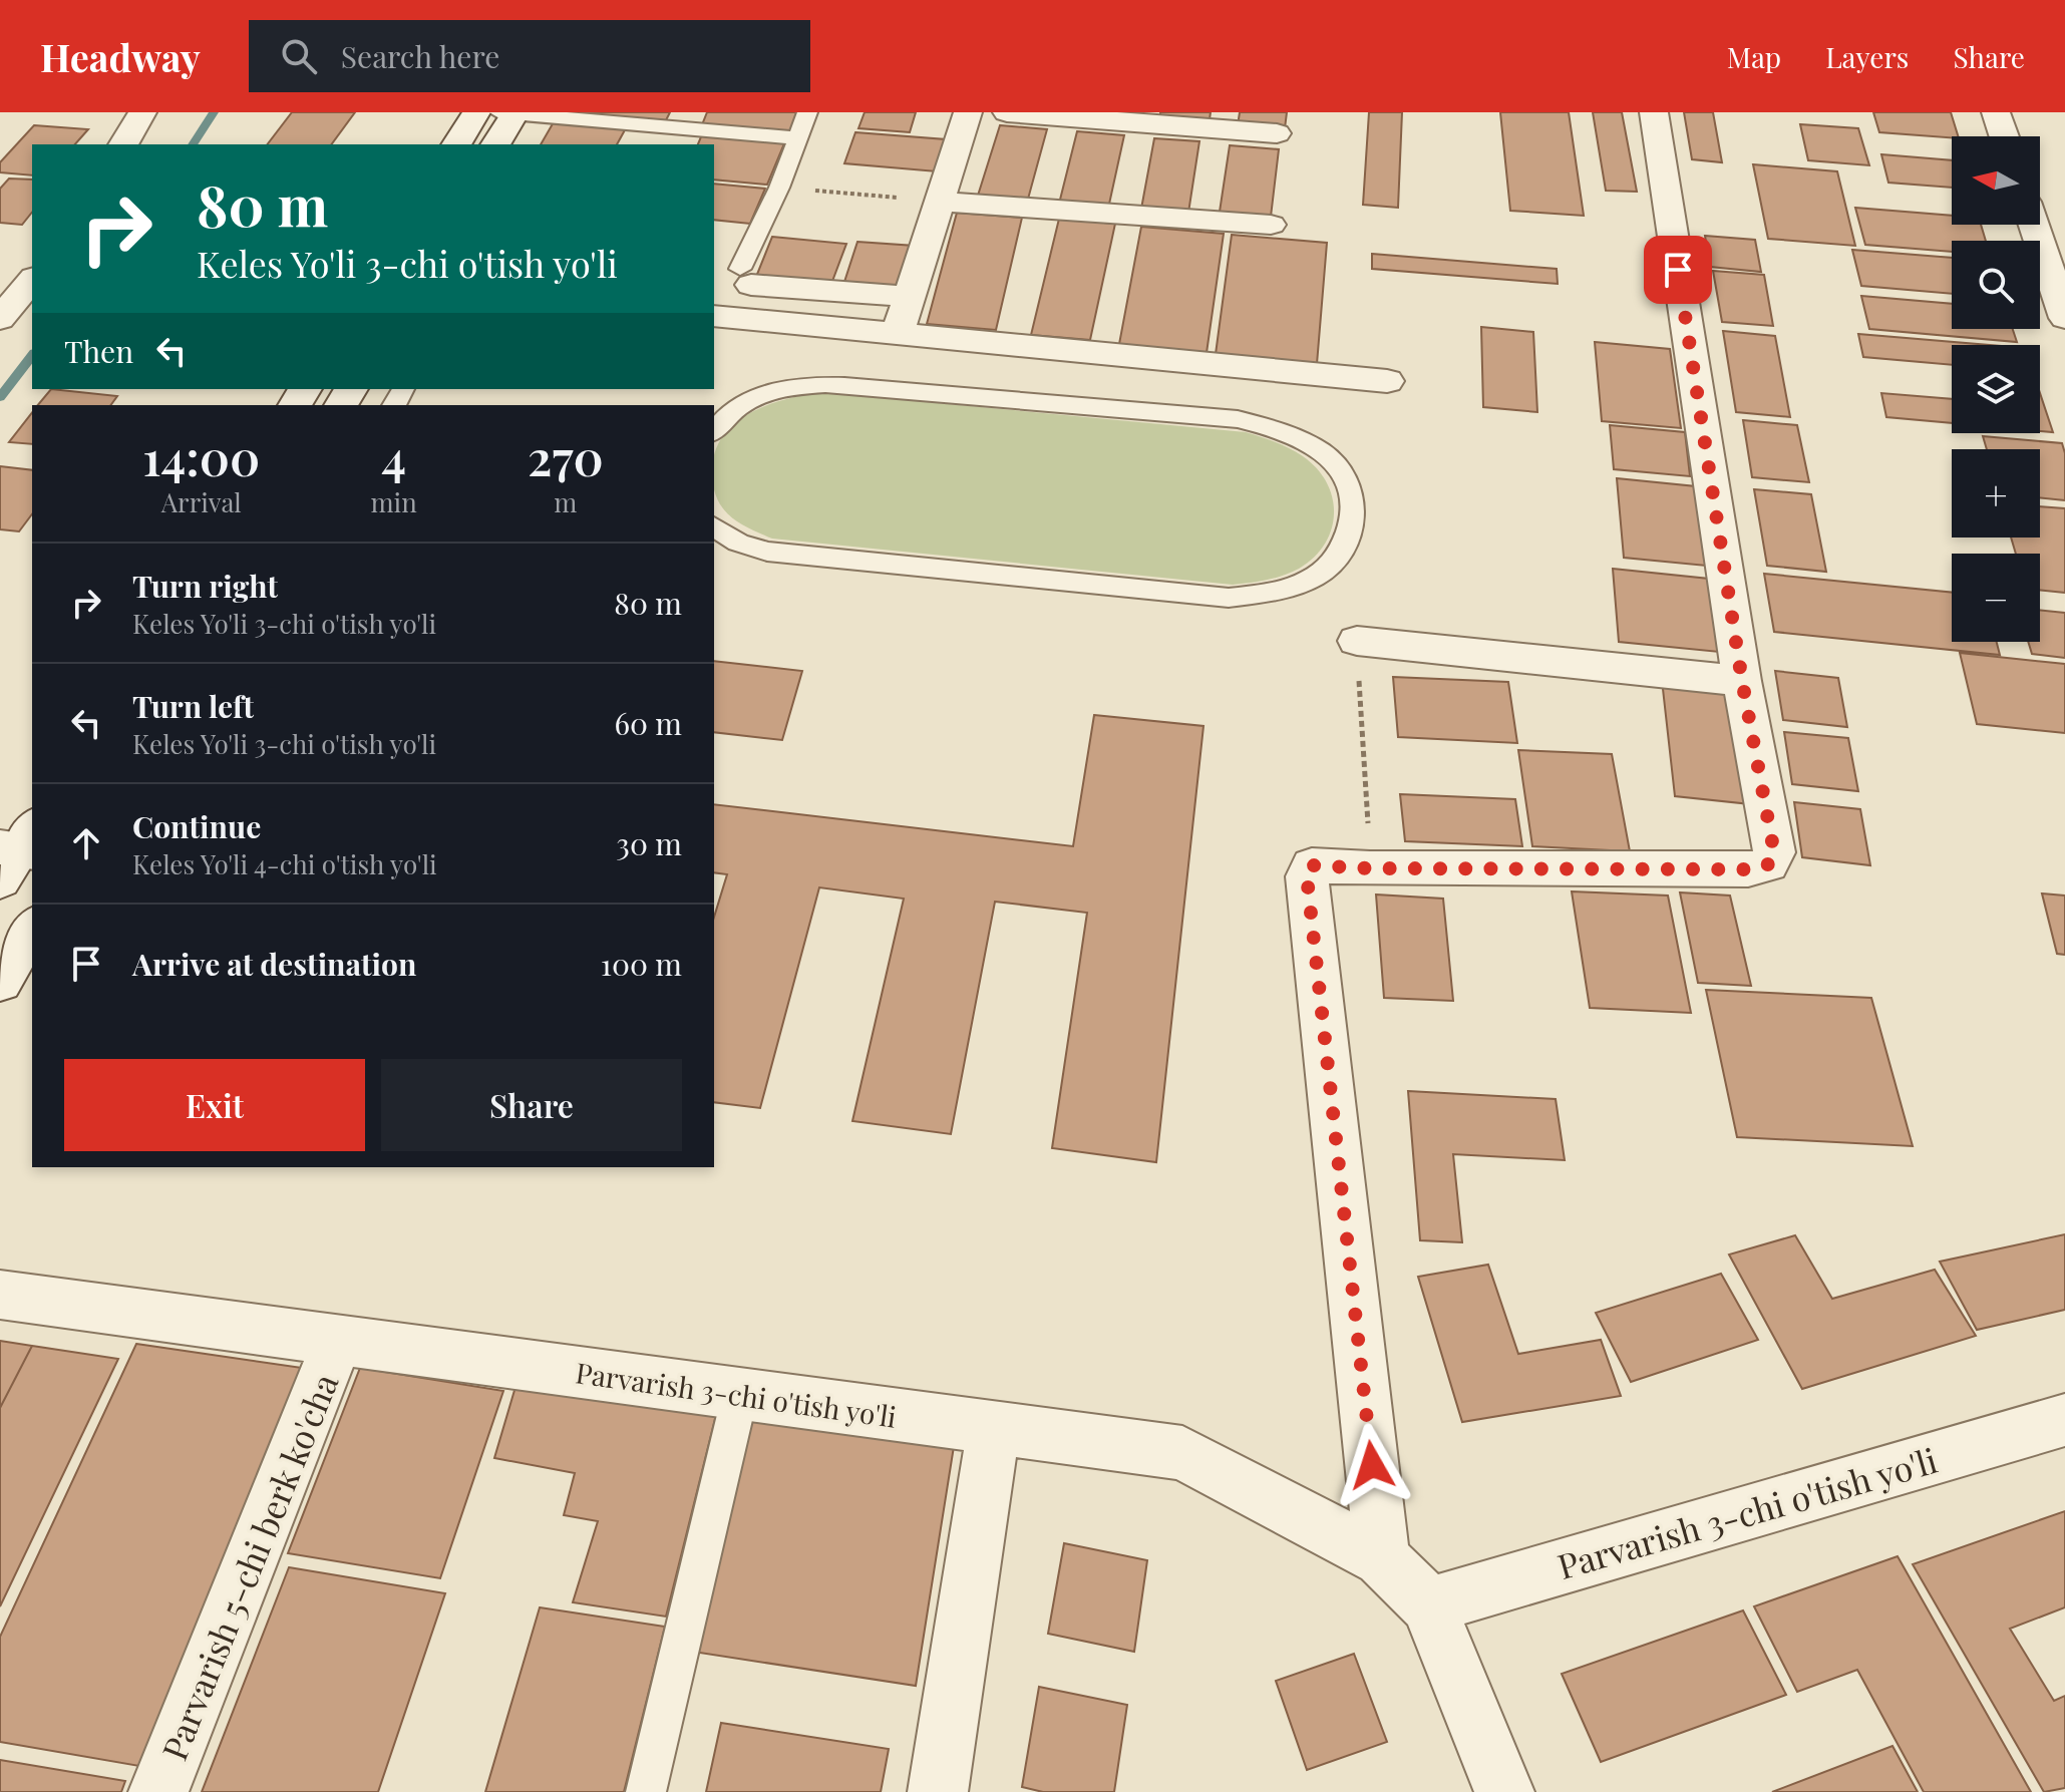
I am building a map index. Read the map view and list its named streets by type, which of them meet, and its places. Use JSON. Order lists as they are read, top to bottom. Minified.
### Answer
{"streets":{"street":["Parvarish 3-chi o'tish yo'li","Parvarish 5-chi berk ko'cha"]},"crossings":[["Parvarish 3-chi o'tish yo'li","Parvarish 5-chi berk ko'cha"]],"north":"left","page":{"header":"Headway","search":"Search here","nav":["Map","Layers","Share"],"map_buttons":["+","−"],"turn":["80 m","Keles Yo'li 3-chi o'tish yo'li"],"then":"Then","eta":["14:00","Arrival","4","min","270","m"],"list":[{"name":"Turn right","note":"Keles Yo'li 3-chi o'tish yo'li","value":"80 m"},{"name":"Turn left","note":"Keles Yo'li 3-chi o'tish yo'li","value":"60 m"},{"name":"Continue","note":"Keles Yo'li 4-chi o'tish yo'li","value":"30 m"},{"name":"Arrive at destination","value":"100 m"}],"buttons":["Exit","Share"]}}
